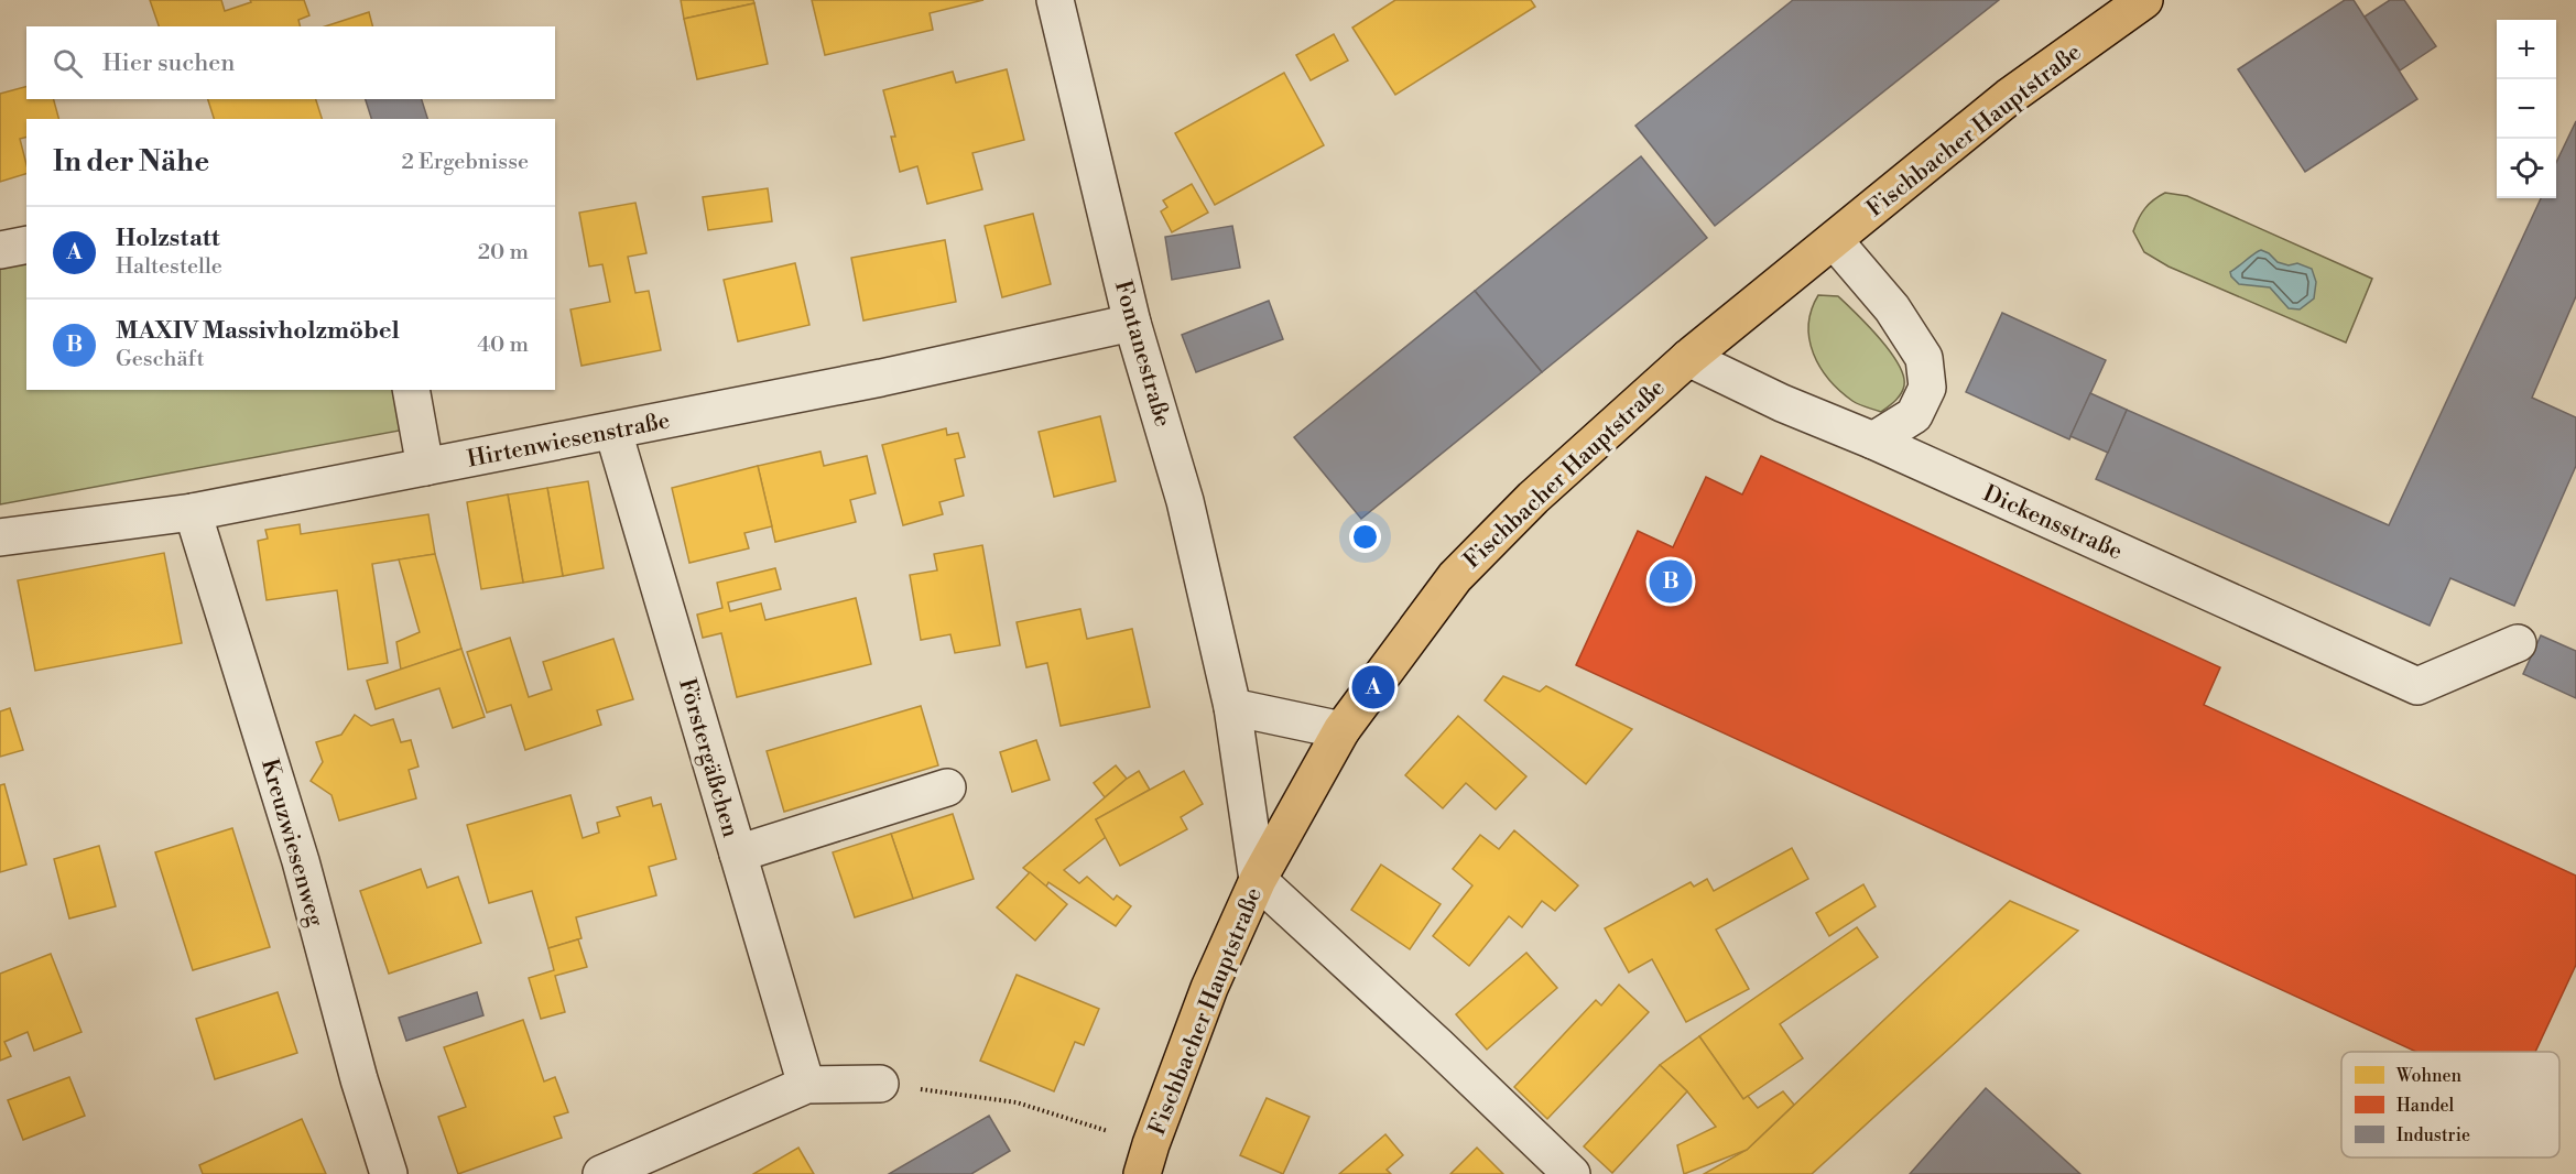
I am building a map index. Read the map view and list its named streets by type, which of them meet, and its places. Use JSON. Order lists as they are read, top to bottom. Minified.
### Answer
{"streets":{"main road":["Fischbacher Hauptstraße"],"street":["Fontanestraße","Hirtenwiesenstraße","Dickensstraße","Förstergäßchen","Kreuzwiesenweg"]},"crossings":[["Fischbacher Hauptstraße","Fontanestraße"],["Fischbacher Hauptstraße","Dickensstraße"],["Fontanestraße","Hirtenwiesenstraße"],["Hirtenwiesenstraße","Förstergäßchen"],["Hirtenwiesenstraße","Kreuzwiesenweg"]],"legend":["Wohnen","Handel","Industrie"],"page":{"map_buttons":["+","−"],"search":"Hier suchen","heading":["In der Nähe","2 Ergebnisse"],"list":[{"mark":"A","name":"Holzstatt","note":"Haltestelle","value":"20 m"},{"mark":"B","name":"MAXIV Massivholzmöbel","note":"Geschäft","value":"40 m"}],"pins":["B","A"]}}
